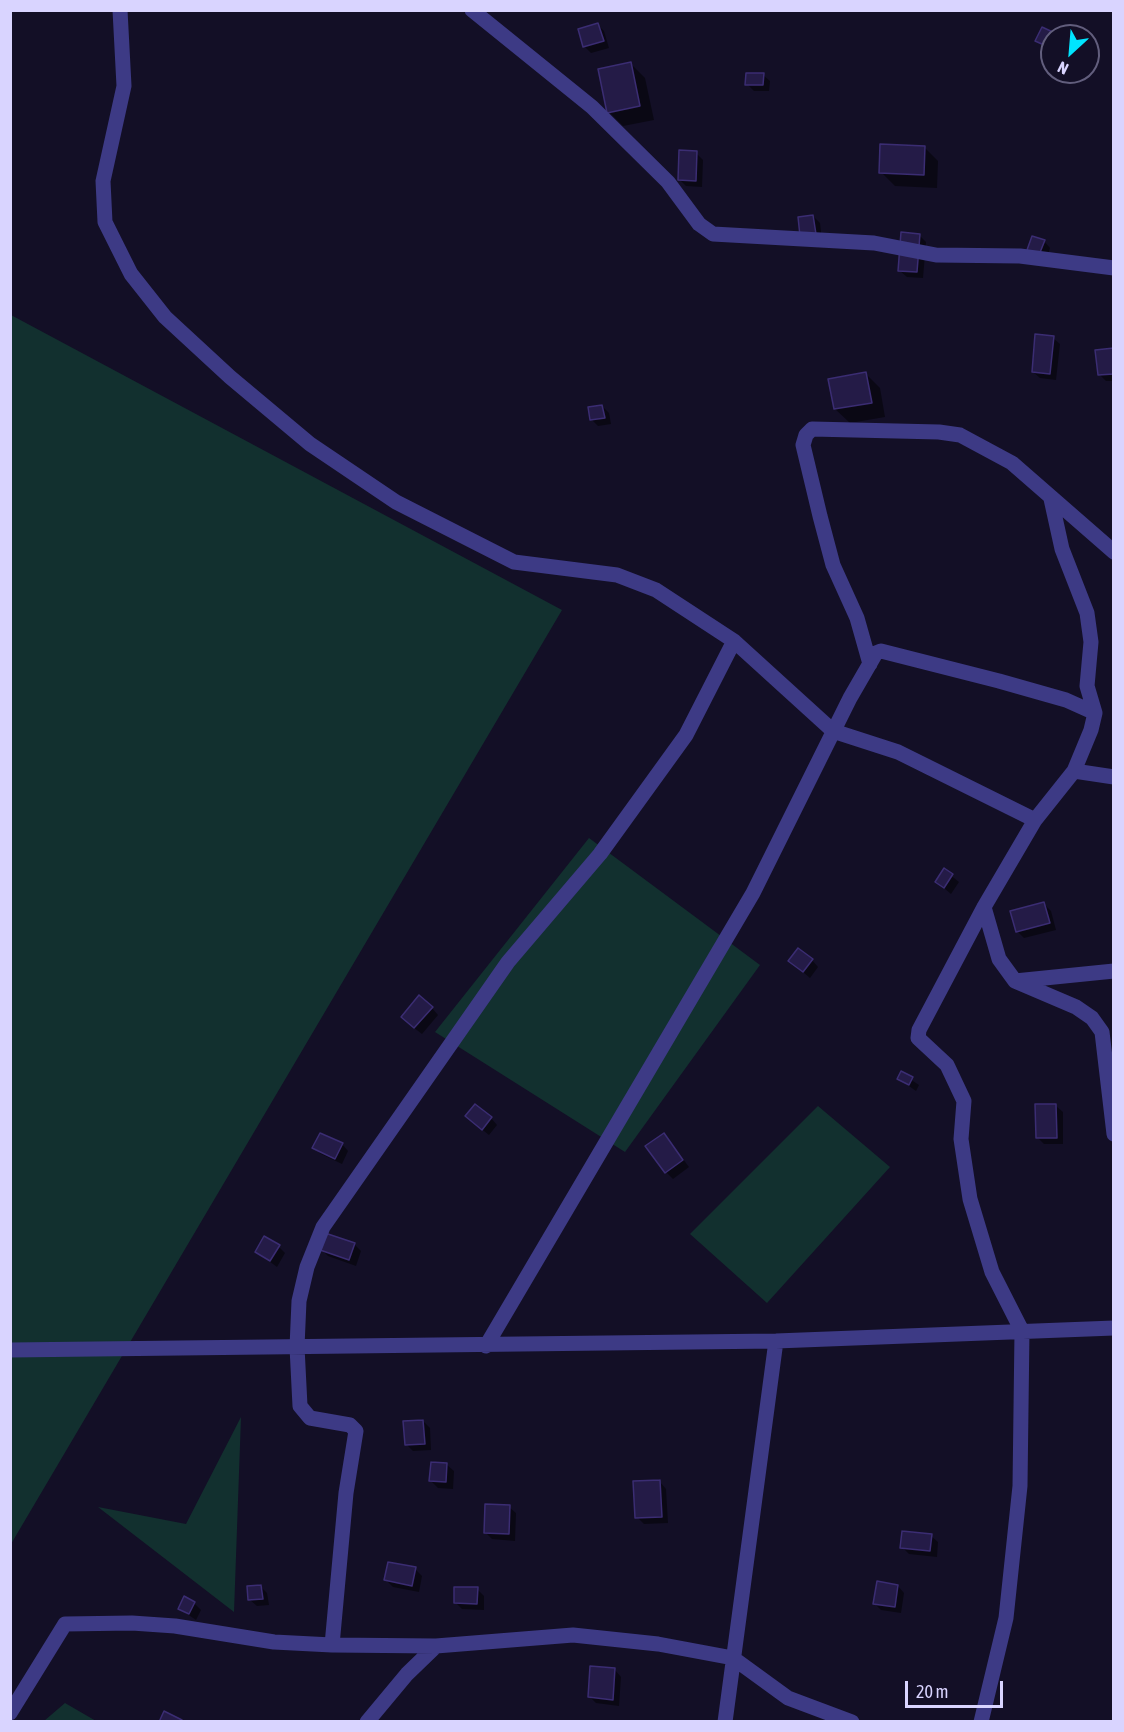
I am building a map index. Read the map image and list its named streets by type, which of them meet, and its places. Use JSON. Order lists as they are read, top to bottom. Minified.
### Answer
{"scale_bar":"20 m","north":"bottom left"}
